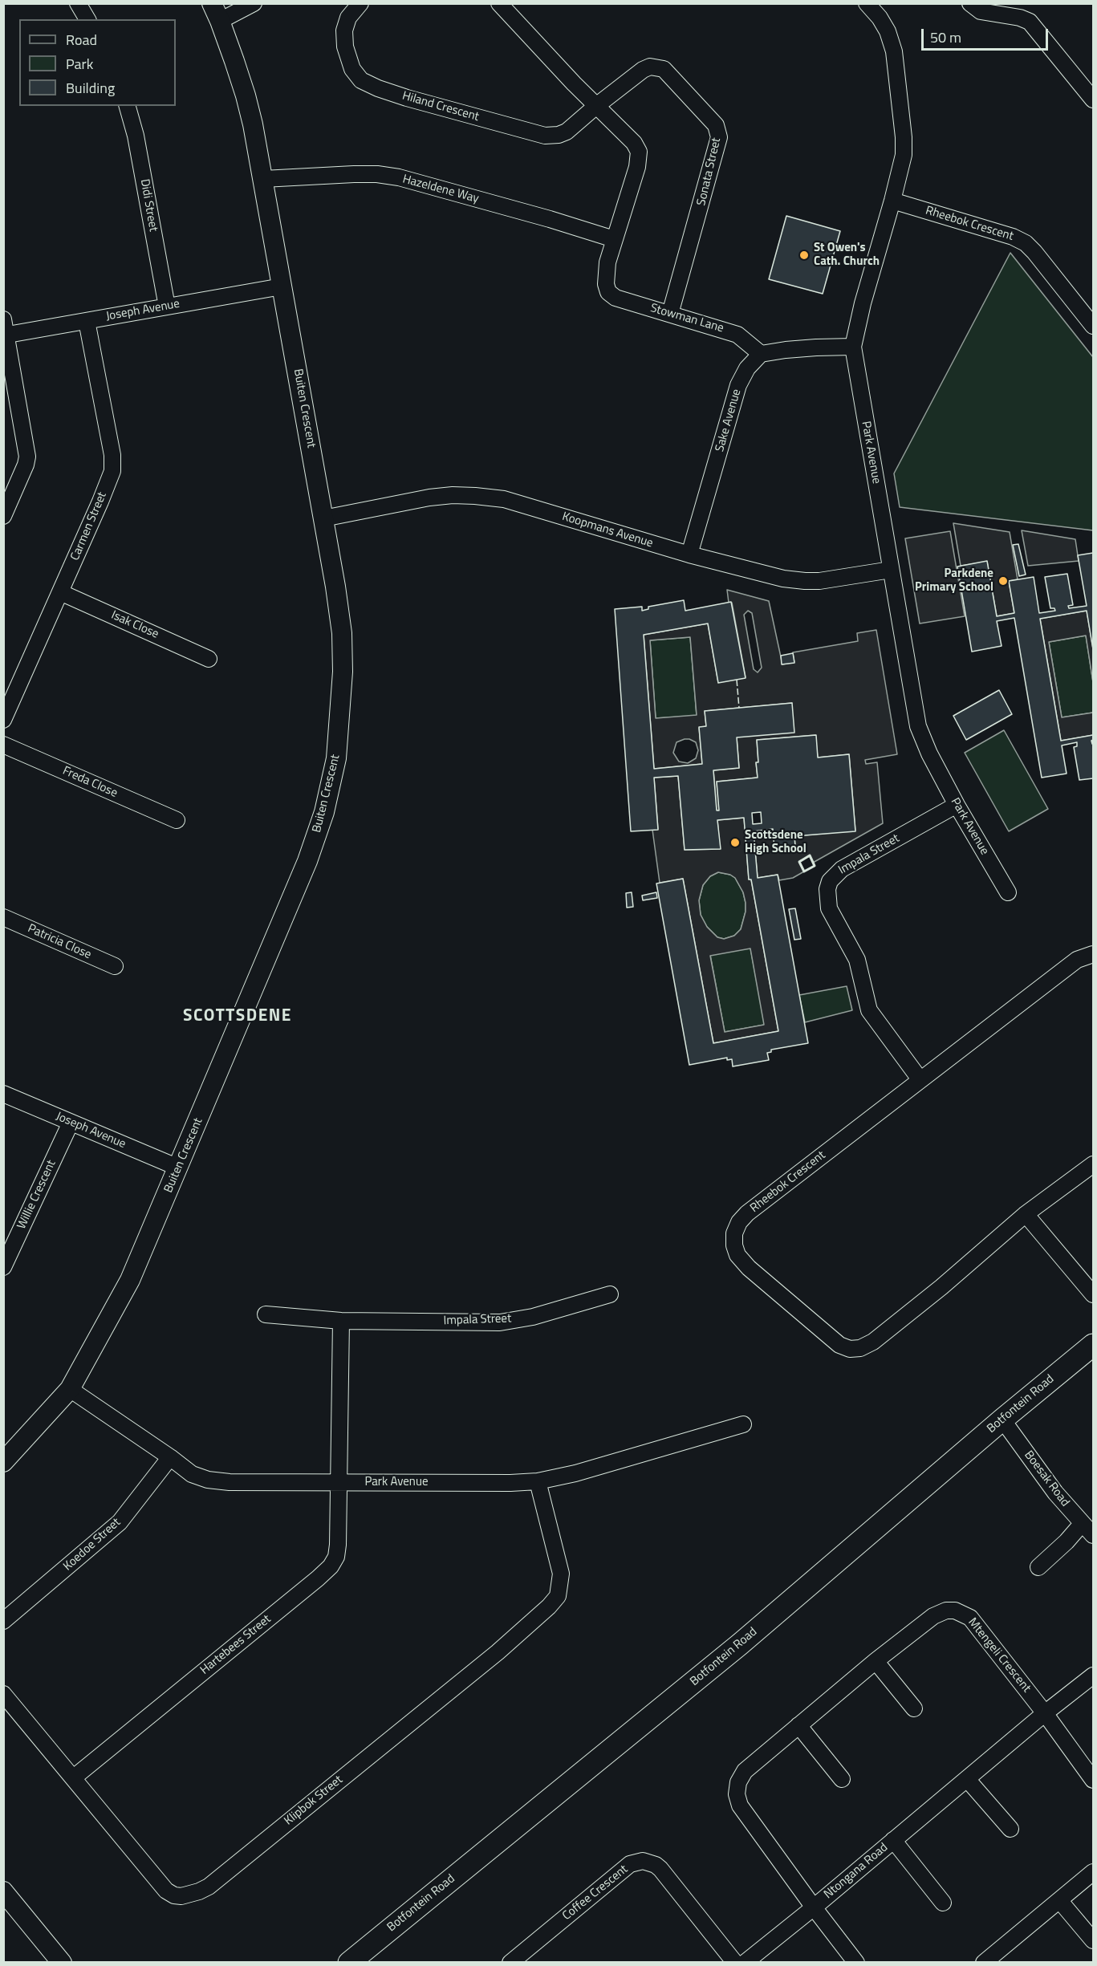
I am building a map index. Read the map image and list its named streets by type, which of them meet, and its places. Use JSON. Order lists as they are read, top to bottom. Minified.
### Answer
{"streets":{"main road":["Botfontein Road"],"street":["Hiland Crescent","Sonata Street","Hazeldene Way","Didi Street","Rheebok Crescent","Joseph Avenue","Stowman Lane","Buiten Crescent","Sake Avenue","Park Avenue","Carmen Street","Koopmans Avenue","Isak Close","Freda Close","Impala Street","Patricia Close","Willie Crescent","Boesak Road","Koedoe Street","Hartebees Street","Mtengeli Crescent","Klipbok Street","Ntongana Road","Coffee Crescent"]},"crossings":[["Hiland Crescent","Sonata Street"],["Sonata Street","Stowman Lane"],["Hazeldene Way","Stowman Lane"],["Hazeldene Way","Buiten Crescent"],["Didi Street","Joseph Avenue"],["Rheebok Crescent","Park Avenue"],["Rheebok Crescent","Impala Street"],["Joseph Avenue","Buiten Crescent"],["Joseph Avenue","Carmen Street"],["Joseph Avenue","Willie Crescent"],["Stowman Lane","Sake Avenue"],["Buiten Crescent","Park Avenue"],["Buiten Crescent","Koopmans Avenue"],["Sake Avenue","Koopmans Avenue"],["Park Avenue","Koopmans Avenue"],["Park Avenue","Impala Street"],["Park Avenue","Koedoe Street"],["Park Avenue","Hartebees Street"],["Park Avenue","Klipbok Street"],["Carmen Street","Isak Close"],["Botfontein Road","Boesak Road"],["Hartebees Street","Klipbok Street"],["Mtengeli Crescent","Ntongana Road"]],"districts":["SCOTTSDENE"],"places":["St Owen's Cath. Church","Parkdene Primary School","Scottsdene High School"],"legend":["Road","Park","Building"],"scale_bar":"50 m"}
